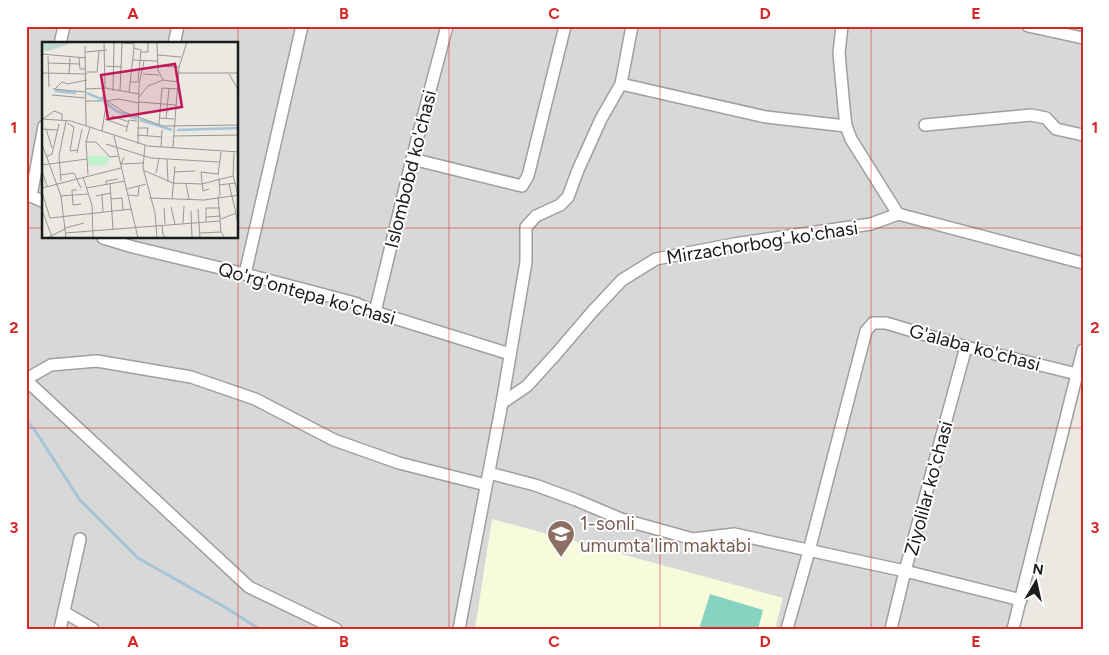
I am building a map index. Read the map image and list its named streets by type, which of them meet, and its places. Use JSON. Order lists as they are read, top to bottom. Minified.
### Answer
{"streets":{"street":["Islombobd ko'chasi","Mirzachorbog' ko'chasi","Qo'rg'ontepa ko'chasi","G'alaba ko'chasi","Ziyolilar ko'chasi"]},"crossings":[["Islombobd ko'chasi","Qo'rg'ontepa ko'chasi"],["G'alaba ko'chasi","Ziyolilar ko'chasi"]],"places":{"school or university":["1-sonli umumta'lim maktabi"]},"north":"top","grid":{"columns":["A","B","C","D","E"],"rows":["1","2","3"]}}
